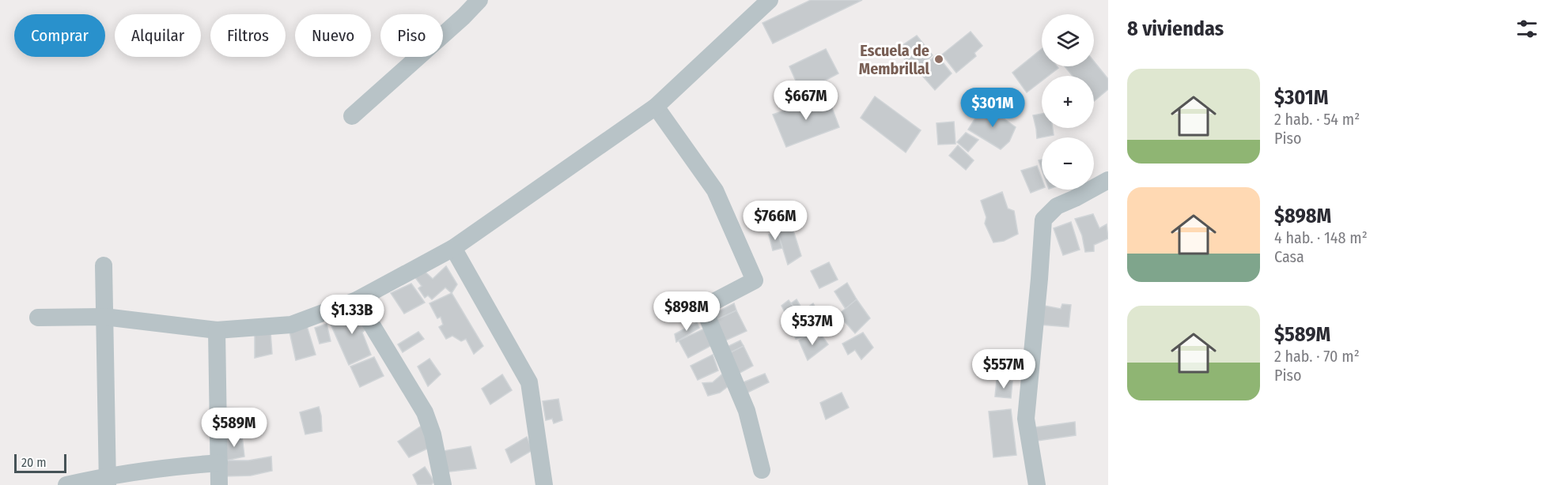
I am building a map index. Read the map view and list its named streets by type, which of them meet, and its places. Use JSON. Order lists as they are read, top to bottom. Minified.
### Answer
{"places":["Escuela de Membrillal"],"scale_bar":"20 m","page":{"heading":"8 viviendas","map_buttons":["+","−"],"chip":["Comprar","Alquilar","Filtros","Nuevo","Piso"],"list":[{"name":"$301M","note":"2 hab. · 54 m² · Piso"},{"name":"$898M","note":"4 hab. · 148 m² · Casa"},{"name":"$589M","note":"2 hab. · 70 m² · Piso"}],"price":["$667M","$301M","$766M","$898M","$1.33B","$537M","$557M","$589M"],"scale":"20 m"}}
